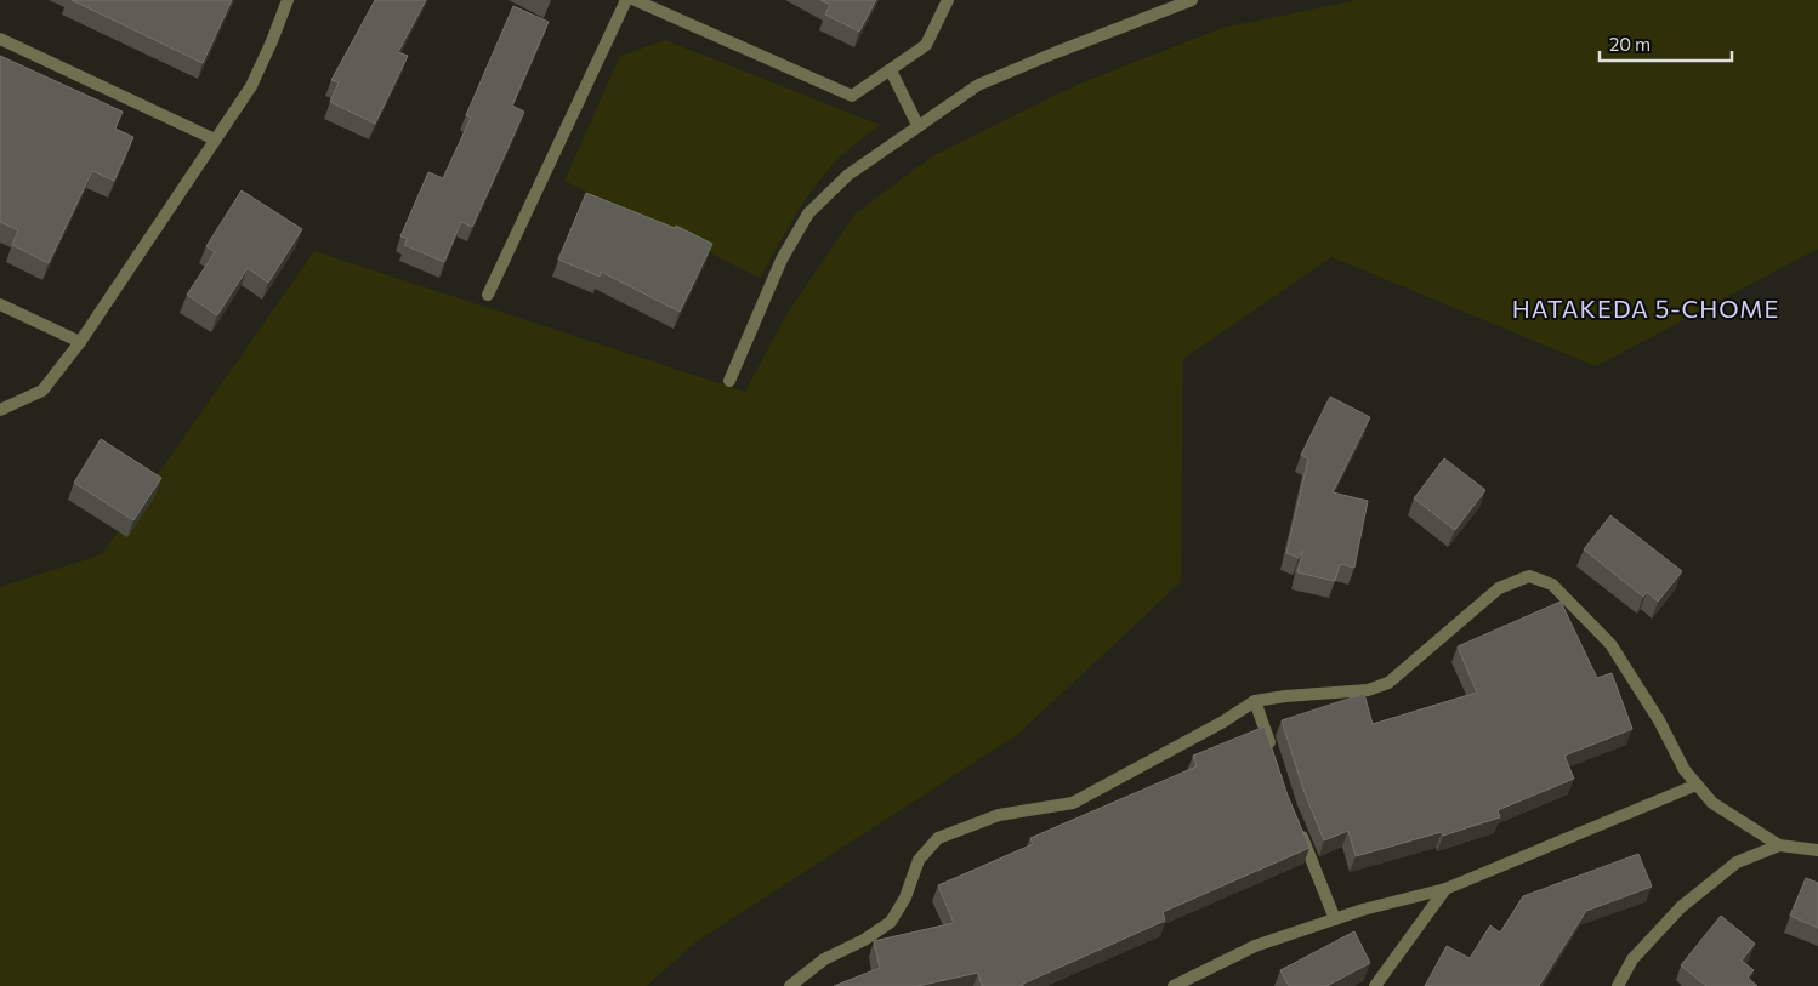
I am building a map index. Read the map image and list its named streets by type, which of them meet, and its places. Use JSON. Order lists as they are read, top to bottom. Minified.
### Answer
{"districts":["HATAKEDA 5-CHOME"],"scale_bar":"20 m"}
